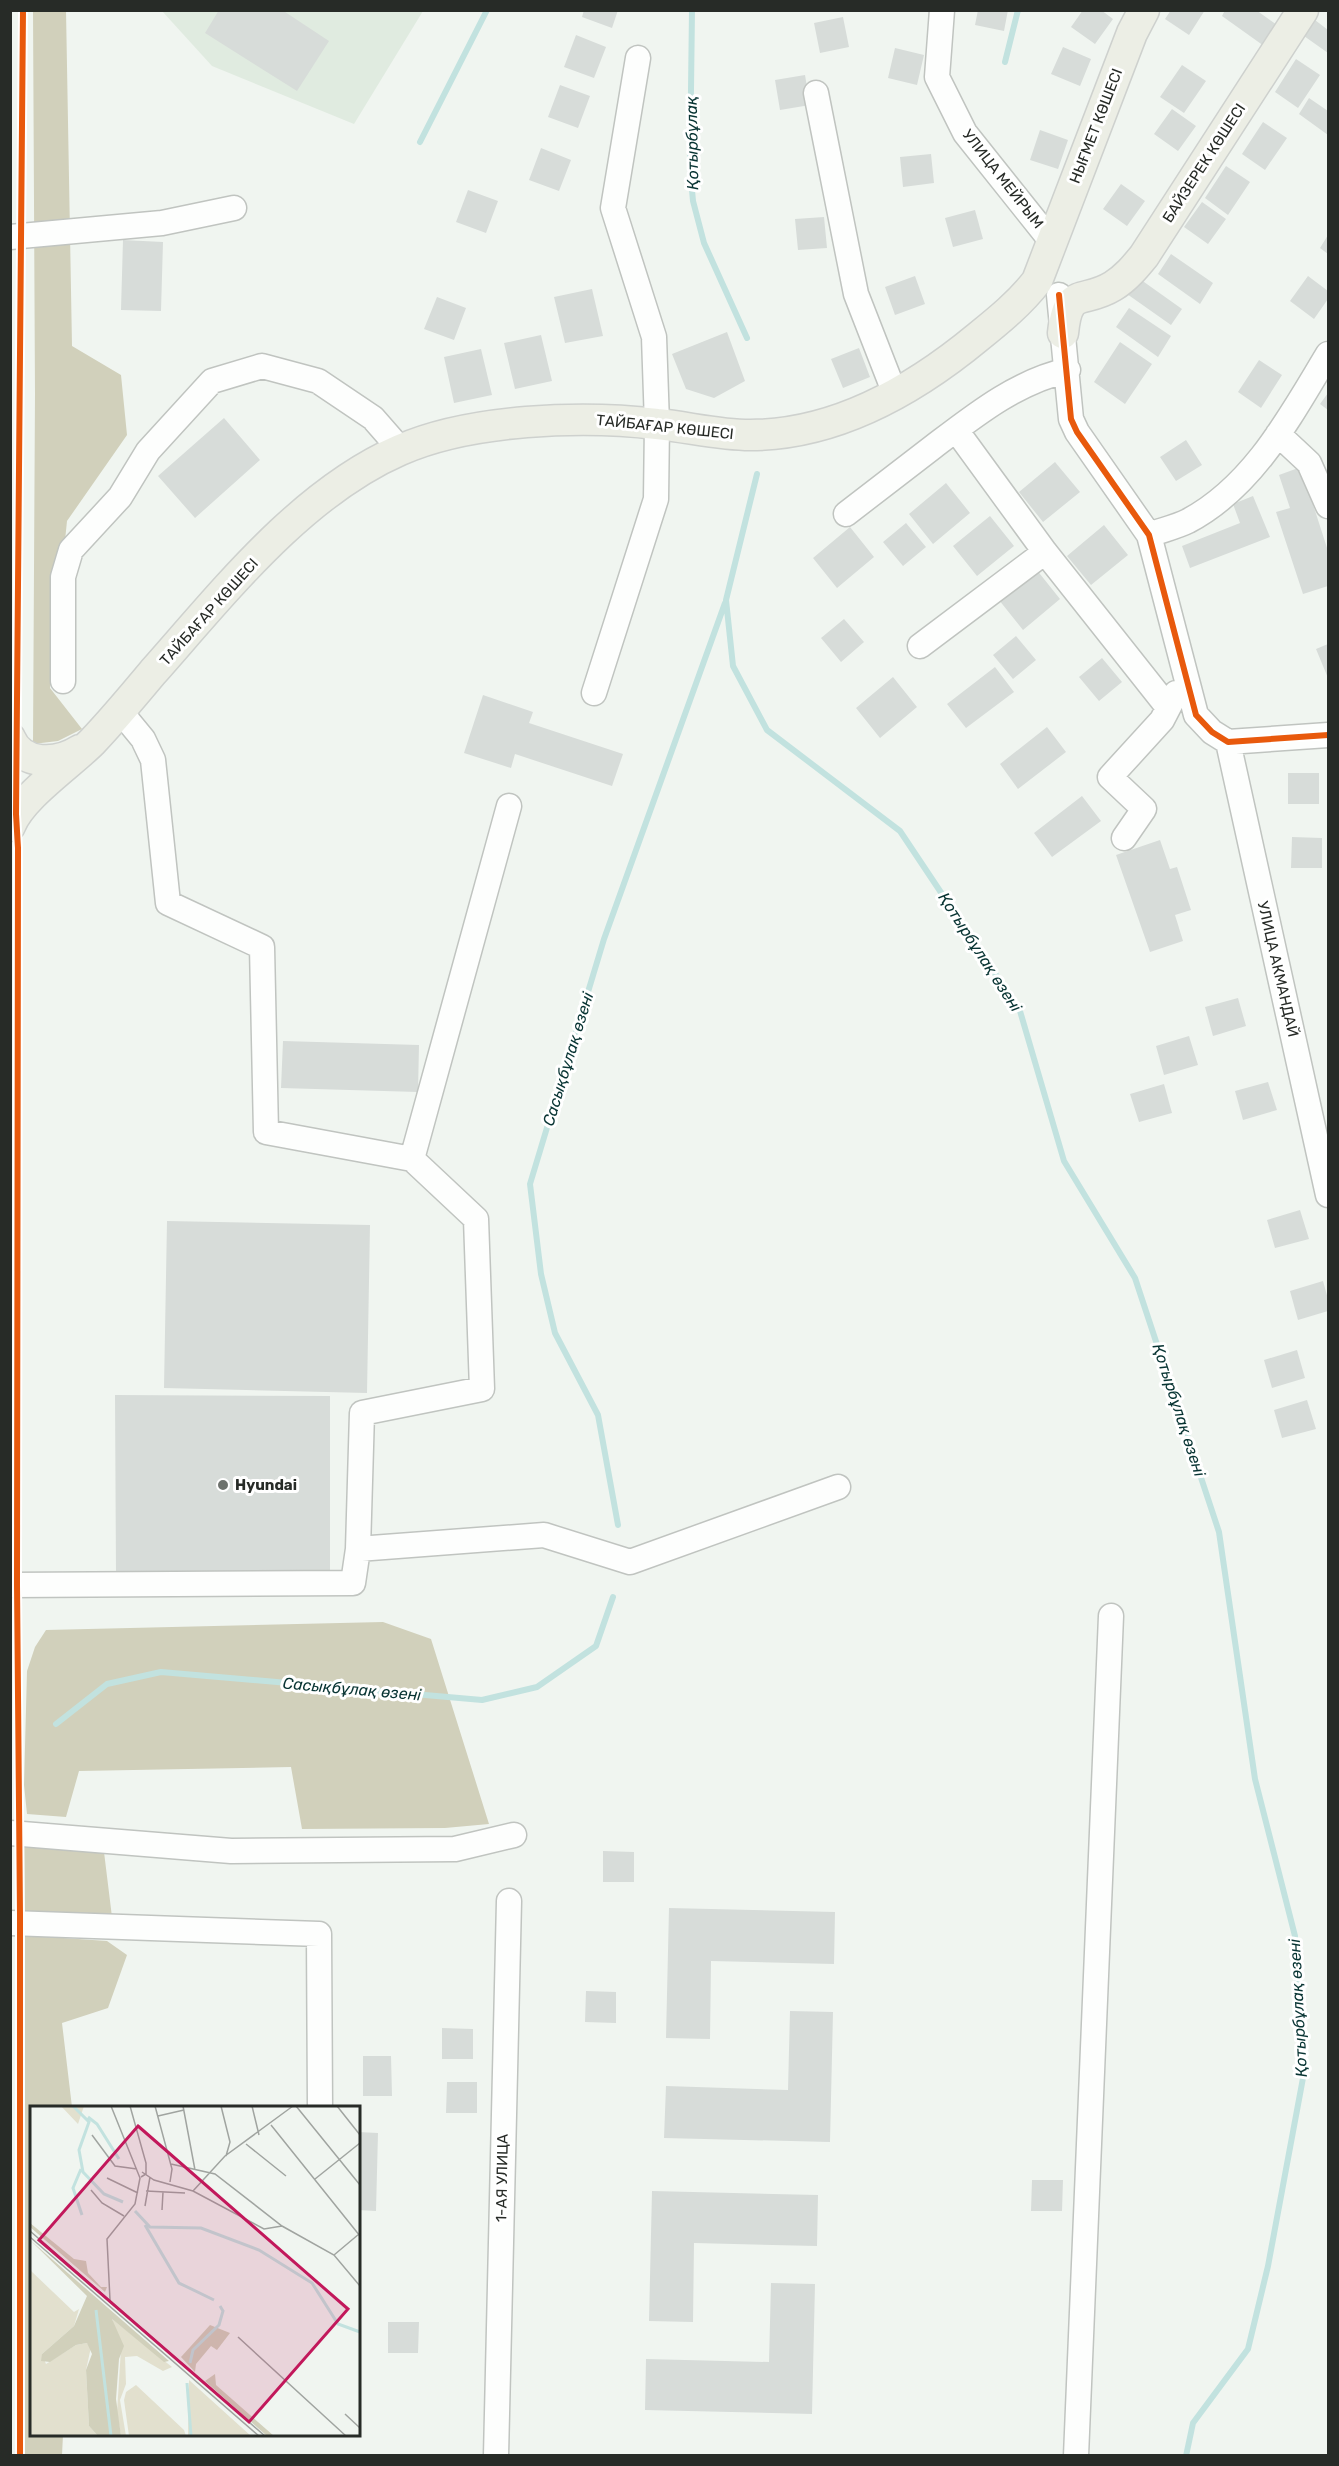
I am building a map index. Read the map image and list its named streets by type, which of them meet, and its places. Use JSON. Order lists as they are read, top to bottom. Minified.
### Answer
{"streets":{"main road":["НЫҒМЕТ КӨШЕСІ","БАЙЗЕРЕК КӨШЕСІ","ТАЙБАҒАР КӨШЕСІ"],"street":["УЛИЦА МЕЙРЫМ","УЛИЦА АКМАНДАЙ","1-АЯ УЛИЦА"]},"crossings":[["НЫҒМЕТ КӨШЕСІ","УЛИЦА МЕЙРЫМ"],["НЫҒМЕТ КӨШЕСІ","ТАЙБАҒАР КӨШЕСІ"]],"water":["Қотырбұлақ","Қотырбұлақ өзені","Сасықбұлақ өзені"],"places":["Hyundai"]}
